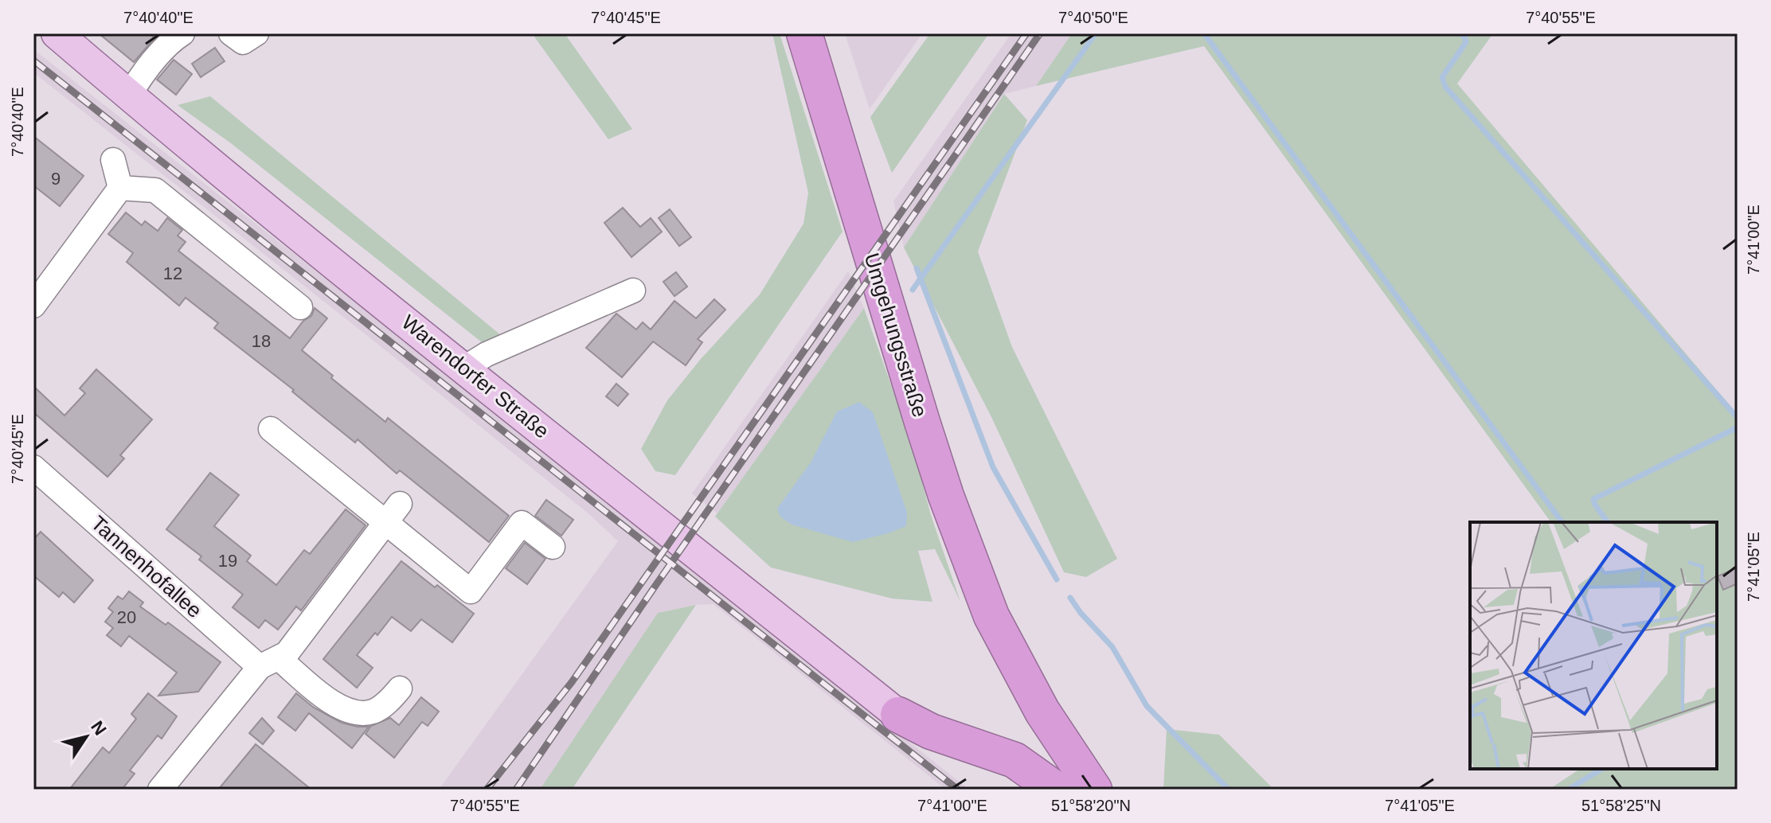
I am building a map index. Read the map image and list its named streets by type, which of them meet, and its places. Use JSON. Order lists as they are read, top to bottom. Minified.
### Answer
{"streets":{"highway":["Umgehungsstraße"],"main road":["Warendorfer Straße"],"street":["Tannenhofallee"]},"house_numbers":["9","12","18","19","20"],"north":"top right","coordinates":["7°40'40\"E","7°40'45\"E","7°40'50\"E","7°40'55\"E","7°41'00\"E","7°41'05\"E","51°58'20\"N","51°58'25\"N"]}
